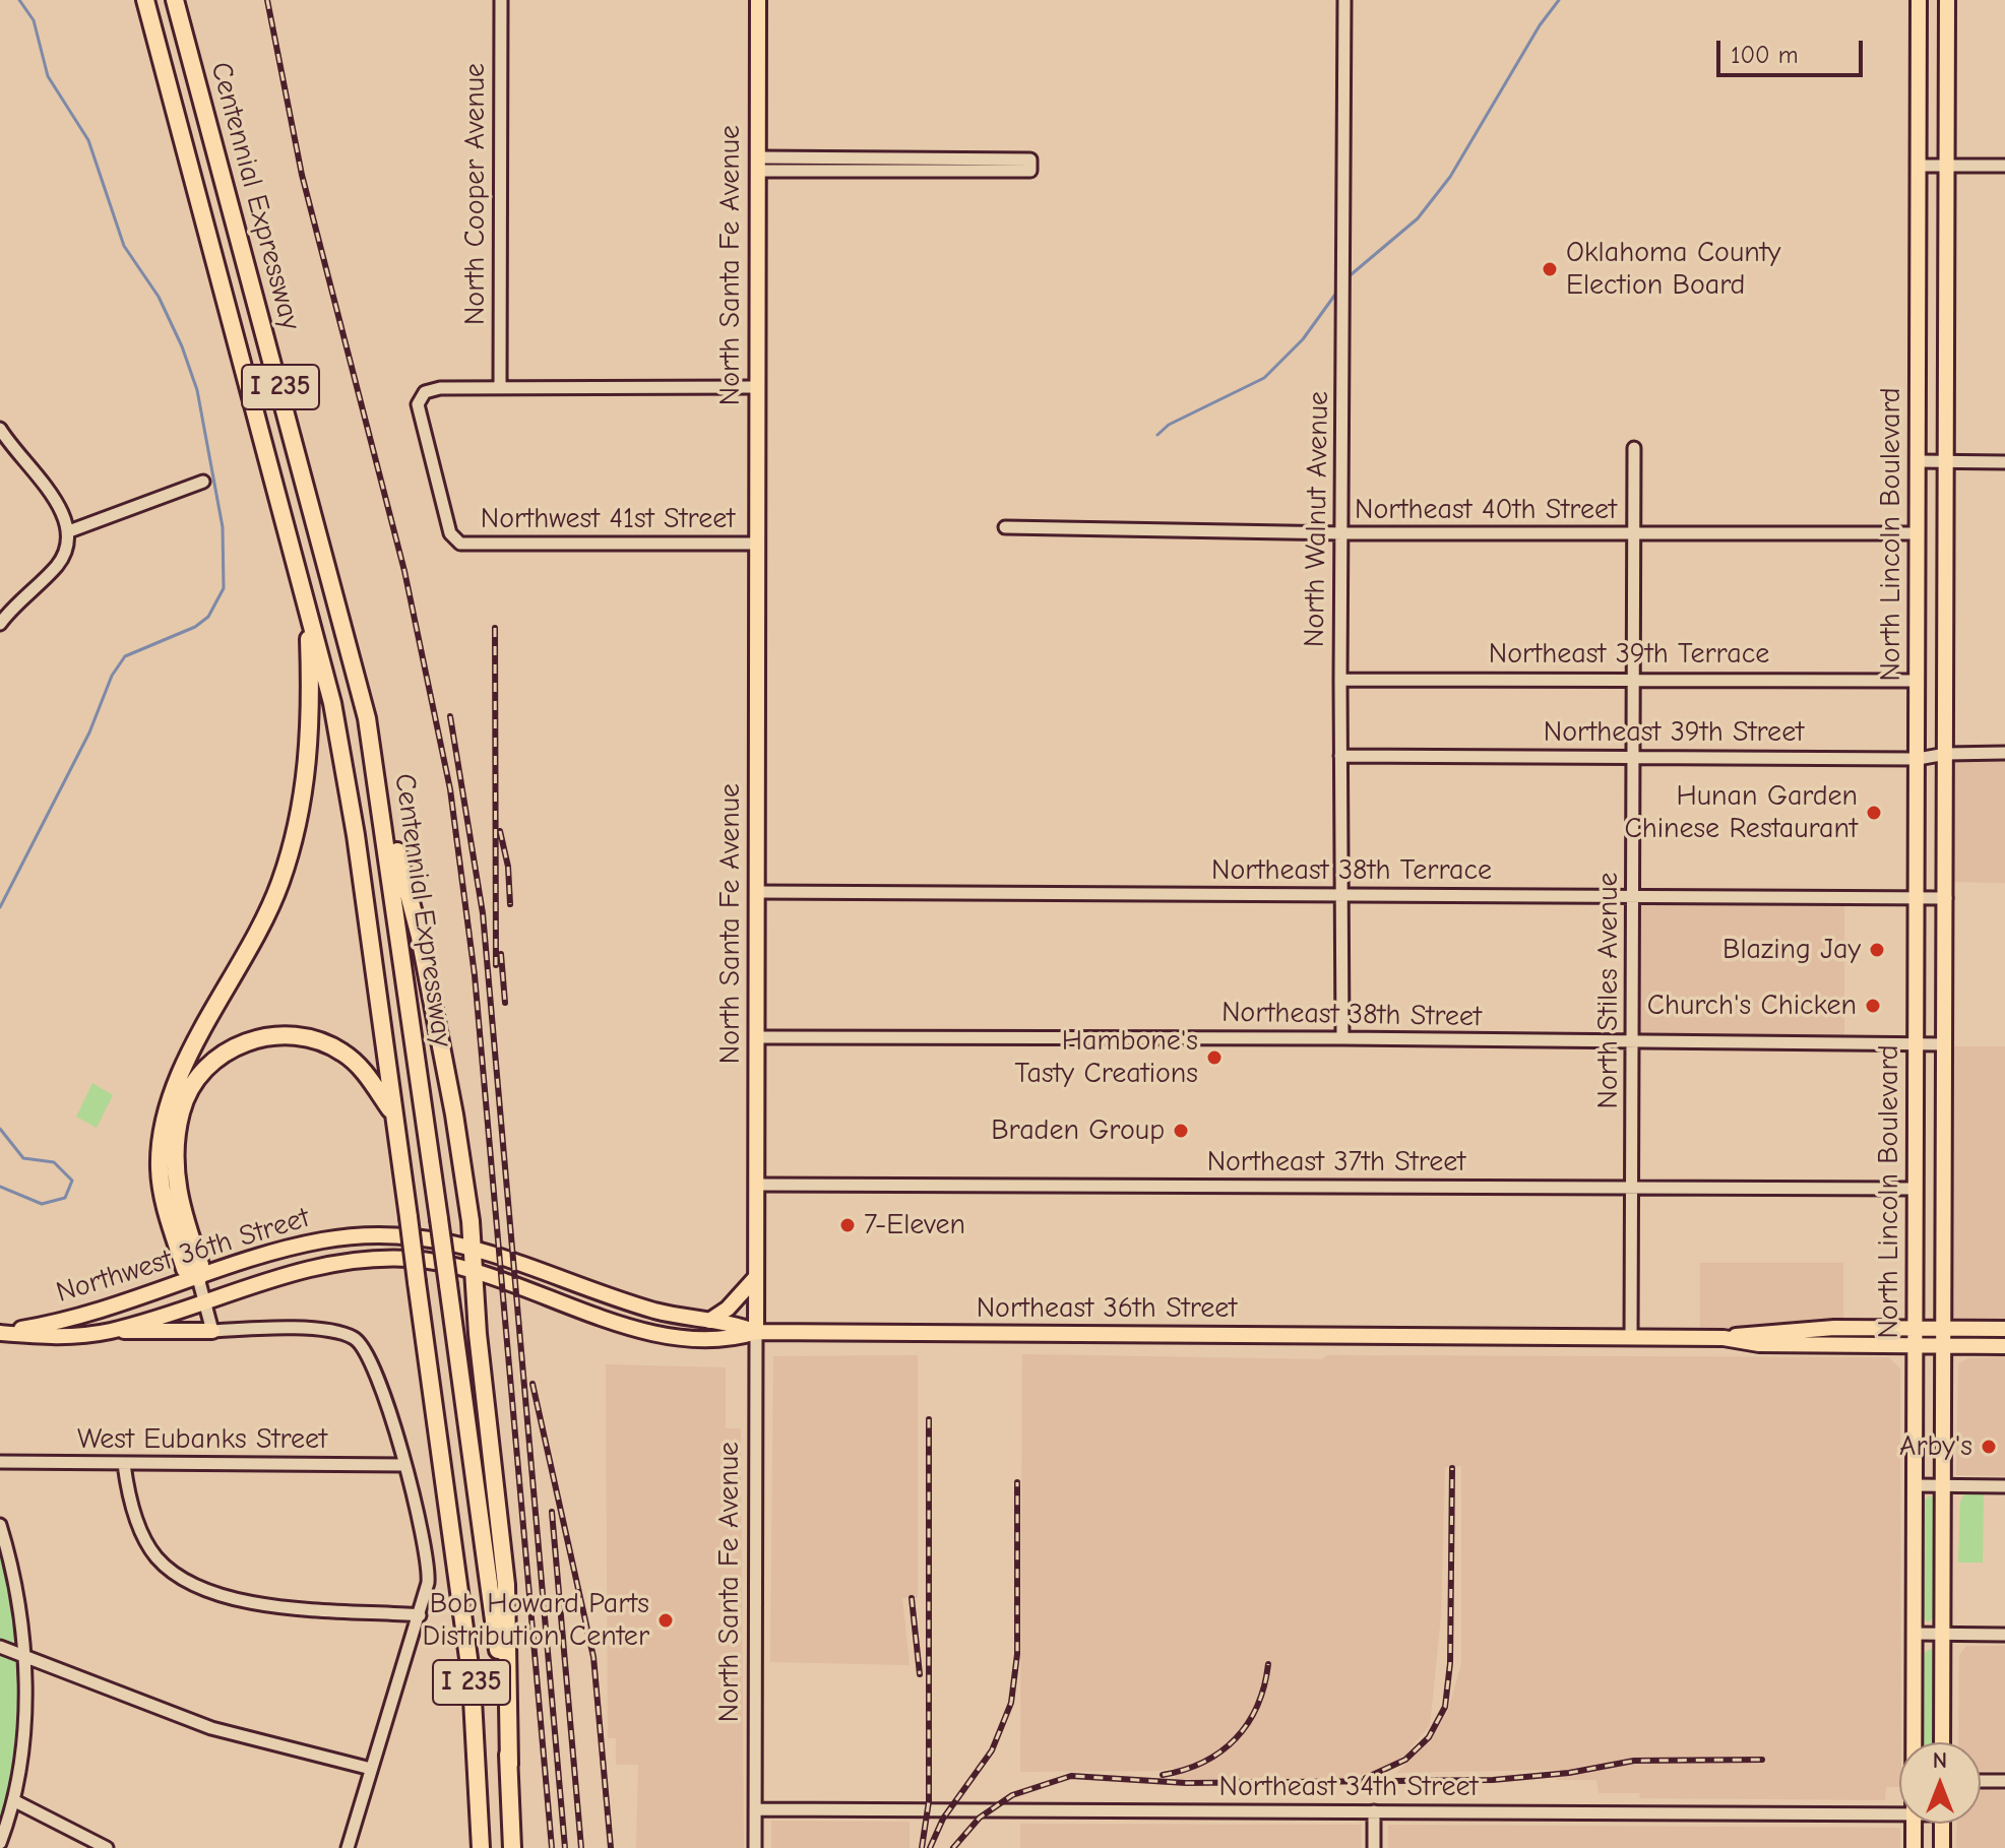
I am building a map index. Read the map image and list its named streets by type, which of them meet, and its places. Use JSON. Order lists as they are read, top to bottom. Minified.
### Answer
{"streets":{"highway":["Centennial Expressway","I 235"],"main road":["North Santa Fe Avenue","North Lincoln Boulevard","Northwest 36th Street","Northeast 36th Street"],"street":["North Cooper Avenue","Northeast 40th Street","Northwest 41st Street","North Walnut Avenue","Northeast 39th Terrace","Northeast 39th Street","Northeast 38th Terrace","North Stiles Avenue","Northeast 38th Street","Northeast 37th Street","West Eubanks Street","Northeast 34th Street"]},"crossings":[["North Cooper Avenue","Northwest 41st Street"],["North Santa Fe Avenue","Northwest 41st Street"],["North Santa Fe Avenue","Northeast 38th Terrace"],["North Santa Fe Avenue","Northeast 38th Street"],["North Santa Fe Avenue","Northeast 37th Street"],["North Santa Fe Avenue","Northwest 36th Street"],["North Santa Fe Avenue","Northeast 36th Street"],["North Santa Fe Avenue","Northeast 34th Street"],["Northeast 40th Street","North Walnut Avenue"],["Northeast 40th Street","North Lincoln Boulevard"],["Northeast 40th Street","North Stiles Avenue"],["North Walnut Avenue","Northeast 39th Terrace"],["North Walnut Avenue","Northeast 39th Street"],["North Walnut Avenue","Northeast 38th Terrace"],["North Walnut Avenue","Northeast 38th Street"],["North Lincoln Boulevard","Northeast 39th Terrace"],["North Lincoln Boulevard","Northeast 39th Street"],["North Lincoln Boulevard","Northeast 38th Terrace"],["North Lincoln Boulevard","Northeast 38th Street"],["North Lincoln Boulevard","Northeast 37th Street"],["North Lincoln Boulevard","Northeast 36th Street"],["Northeast 39th Terrace","North Stiles Avenue"],["Northeast 39th Street","North Stiles Avenue"],["Northeast 38th Terrace","North Stiles Avenue"],["North Stiles Avenue","Northeast 38th Street"],["North Stiles Avenue","Northeast 37th Street"],["North Stiles Avenue","Northeast 36th Street"],["Northwest 36th Street","Northeast 36th Street"]],"places":["Oklahoma County Election Board","Hunan Garden Chinese Restaurant","Blazing Jay","Church's Chicken","Hambone's Tasty Creations","Braden Group","7-Eleven","Arby's","Bob Howard Parts Distribution Center"],"scale_bar":"100 m","north":"top"}
